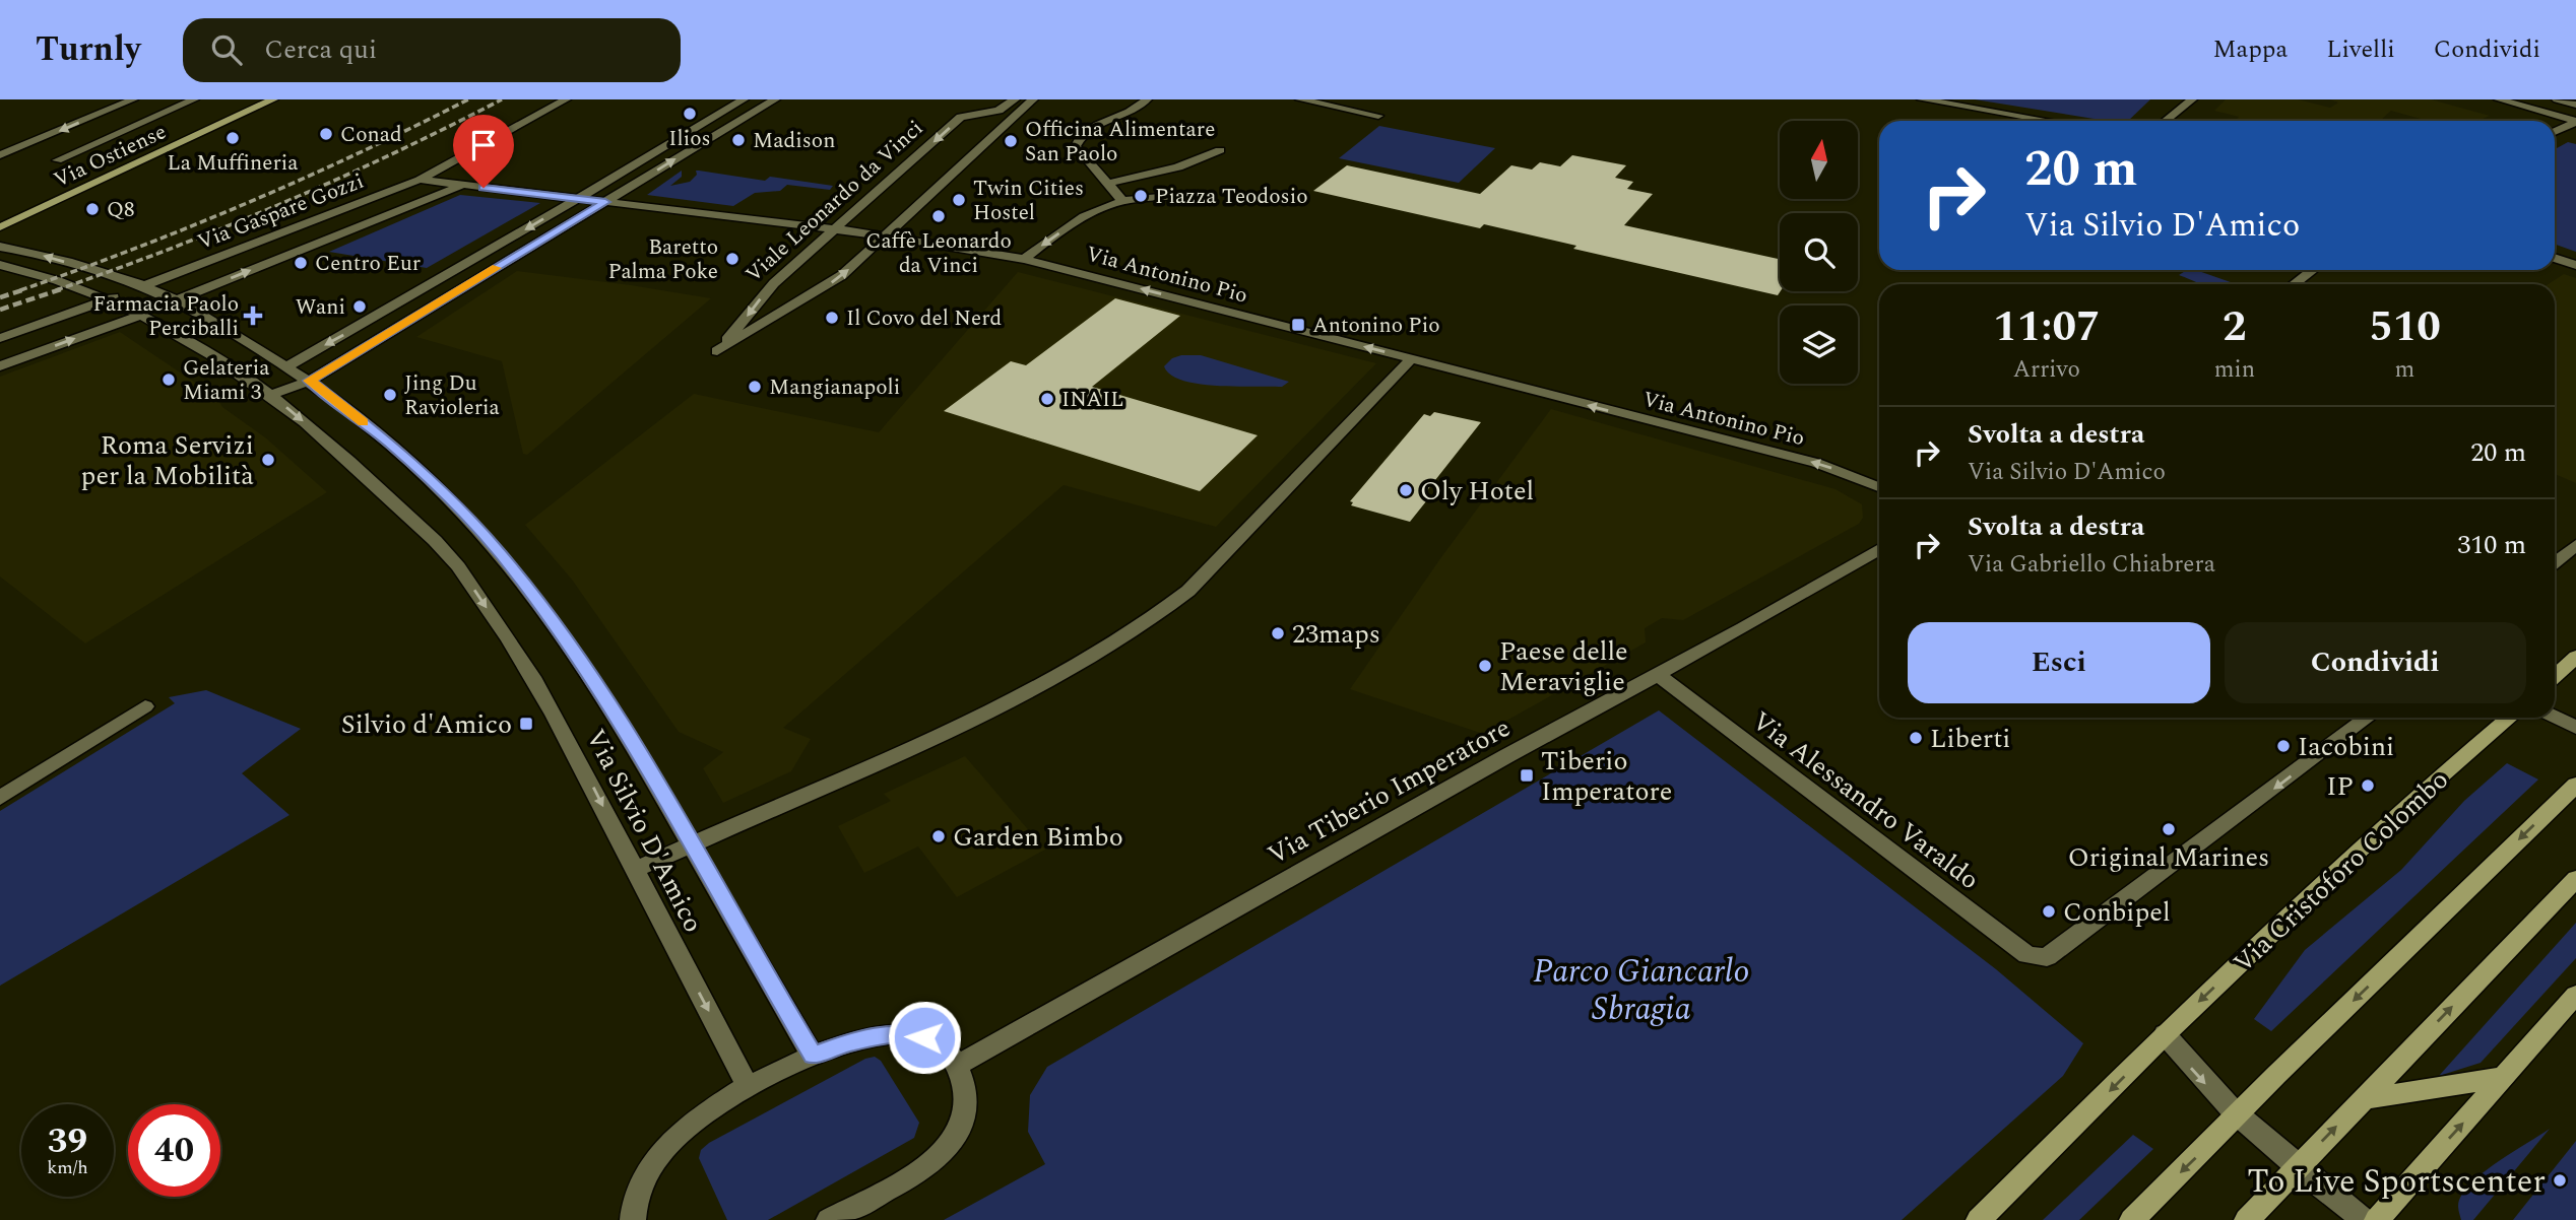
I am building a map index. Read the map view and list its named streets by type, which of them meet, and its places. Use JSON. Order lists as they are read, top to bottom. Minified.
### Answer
{"streets":{"main road":["Via Ostiense","Via Cristoforo Colombo"],"street":["Viale Leonardo da Vinci","Via Gaspare Gozzi","Via Antonino Pio","Via Tiberio Imperatore","Via Alessandro Varaldo","Via Silvio D'Amico"]},"crossings":[["Viale Leonardo da Vinci","Via Antonino Pio"],["Via Gaspare Gozzi","Via Antonino Pio"],["Via Gaspare Gozzi","Via Silvio D'Amico"],["Via Tiberio Imperatore","Via Alessandro Varaldo"]],"one_way":["Via Antonino Pio","Via Alessandro Varaldo"],"parks":["Parco Giancarlo Sbragia"],"places":{"other":["Ilios","Conad","La Muffineria","Madison","Officina Alimentare San Paolo","Piazza Teodosio","Twin Cities Hostel","Q8","Caffè Leonardo da Vinci","Baretto Palma Poke","Centro Eur","Wani","Il Covo del Nerd","Gelateria Miami 3","Mangianapoli","Jing Du Ravioleria","INAIL","Roma Servizi per la Mobilità","Oly Hotel","23maps","Paese delle Meraviglie","Liberti","Iacobini","IP","Original Marines","Garden Bimbo","Conbipel","To Live Sportscenter"],"health":["Farmacia Paolo Perciballi"],"transit":["Antonino Pio","Silvio d'Amico","Tiberio Imperatore"]},"north":"top","page":{"header":"Turnly","search":"Cerca qui","nav":["Mappa","Livelli","Condividi"],"turn":["20 m","Via Silvio D'Amico"],"eta":["11:07","Arrivo","2","min","510","m"],"list":[{"name":"Svolta a destra","note":"Via Silvio D'Amico","value":"20 m"},{"name":"Svolta a destra","note":"Via Gabriello Chiabrera","value":"310 m"}],"buttons":["Esci","Condividi"],"speed":"39 km/h","limit":"40"}}
